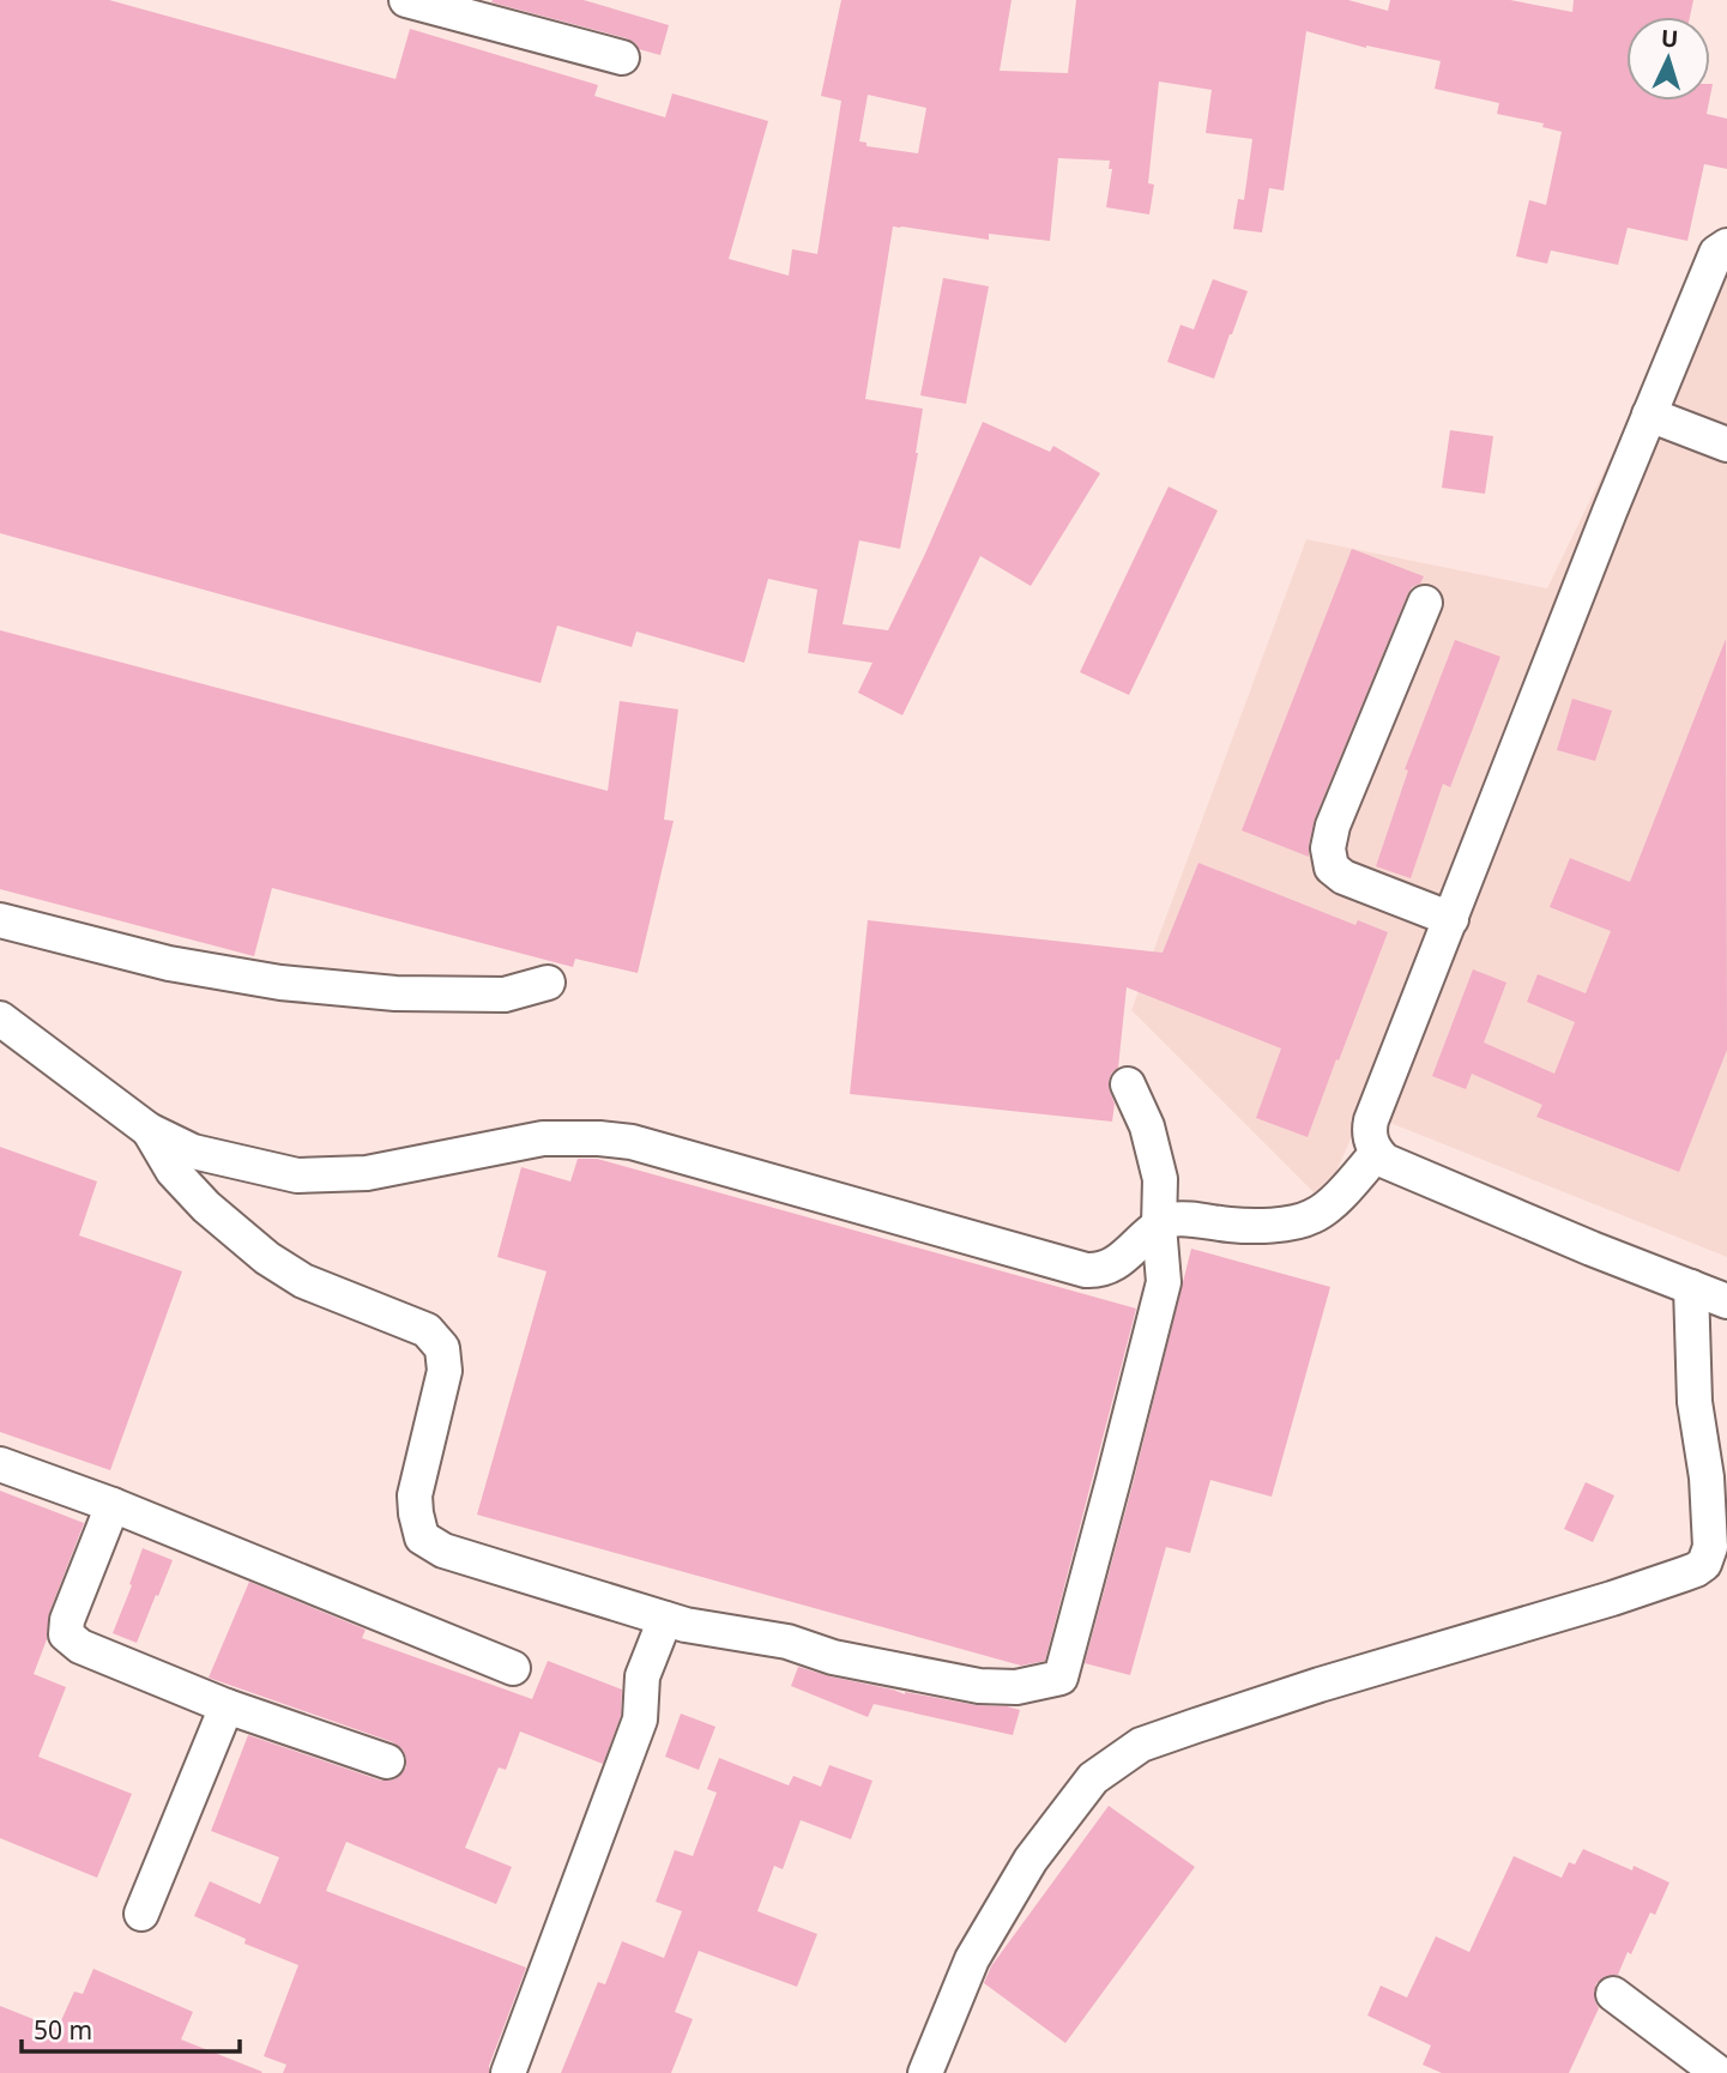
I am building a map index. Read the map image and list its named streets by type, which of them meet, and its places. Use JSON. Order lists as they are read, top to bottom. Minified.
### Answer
{"scale_bar":"50 m","north":"top"}
